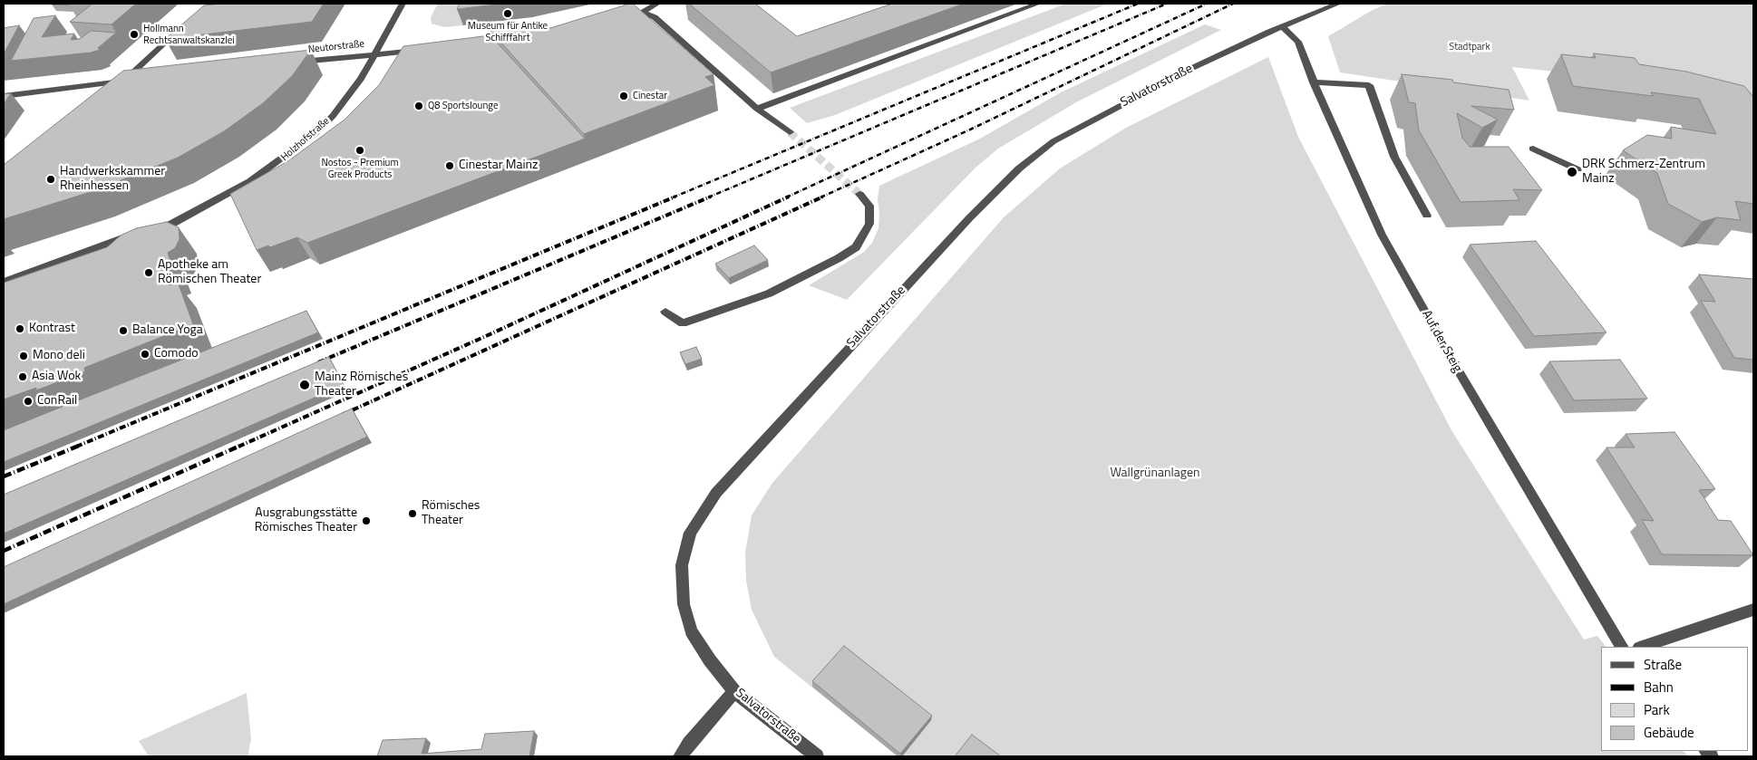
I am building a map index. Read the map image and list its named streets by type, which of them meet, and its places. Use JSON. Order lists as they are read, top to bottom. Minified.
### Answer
{"streets":{"street":["Neutorstraße","Salvatorstraße","Holzhofstraße","Auf der Steig"]},"crossings":[["Neutorstraße","Holzhofstraße"],["Salvatorstraße","Auf der Steig"]],"parks":["Stadtpark","Wallgrünanlagen"],"places":["Museum für Antike Schifffahrt","Hollmann Rechtsanwaltskanzlei","Cinestar","Q8 Sportslounge","Nostos - Premium Greek Products","Cinestar Mainz","DRK Schmerz-Zentrum Mainz","Handwerkskammer Rheinhessen","Apotheke am Römischen Theater","Kontrast","Balance Yoga","Comodo","Mono deli","Asia Wok","Mainz Römisches Theater","ConRail","Römisches Theater","Ausgrabungsstätte Römisches Theater"],"legend":["Straße","Bahn","Park","Gebäude"]}
